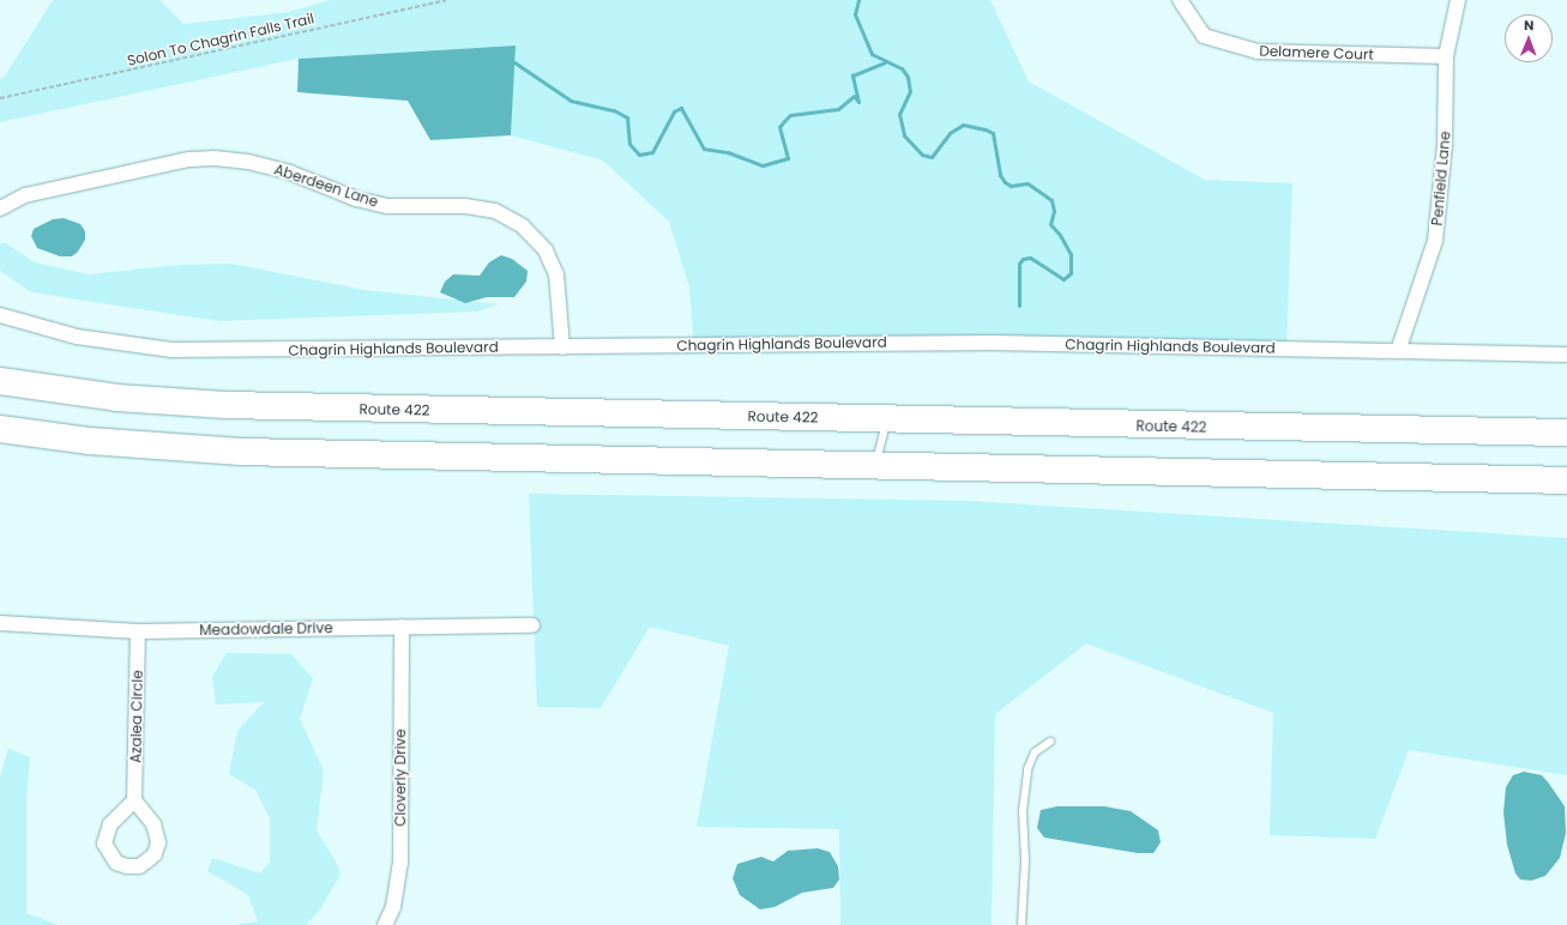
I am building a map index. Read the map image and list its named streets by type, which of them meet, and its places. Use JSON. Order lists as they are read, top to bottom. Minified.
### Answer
{"streets":{"highway":["Route 422"],"street":["Delamere Court","Penfield Lane","Aberdeen Lane","Chagrin Highlands Boulevard","Meadowdale Drive","Azalea Circle","Cloverly Drive"],"path":["Solon To Chagrin Falls Trail"]},"crossings":[["Delamere Court","Penfield Lane"],["Penfield Lane","Chagrin Highlands Boulevard"],["Aberdeen Lane","Chagrin Highlands Boulevard"],["Meadowdale Drive","Azalea Circle"],["Meadowdale Drive","Cloverly Drive"]],"north":"top"}
